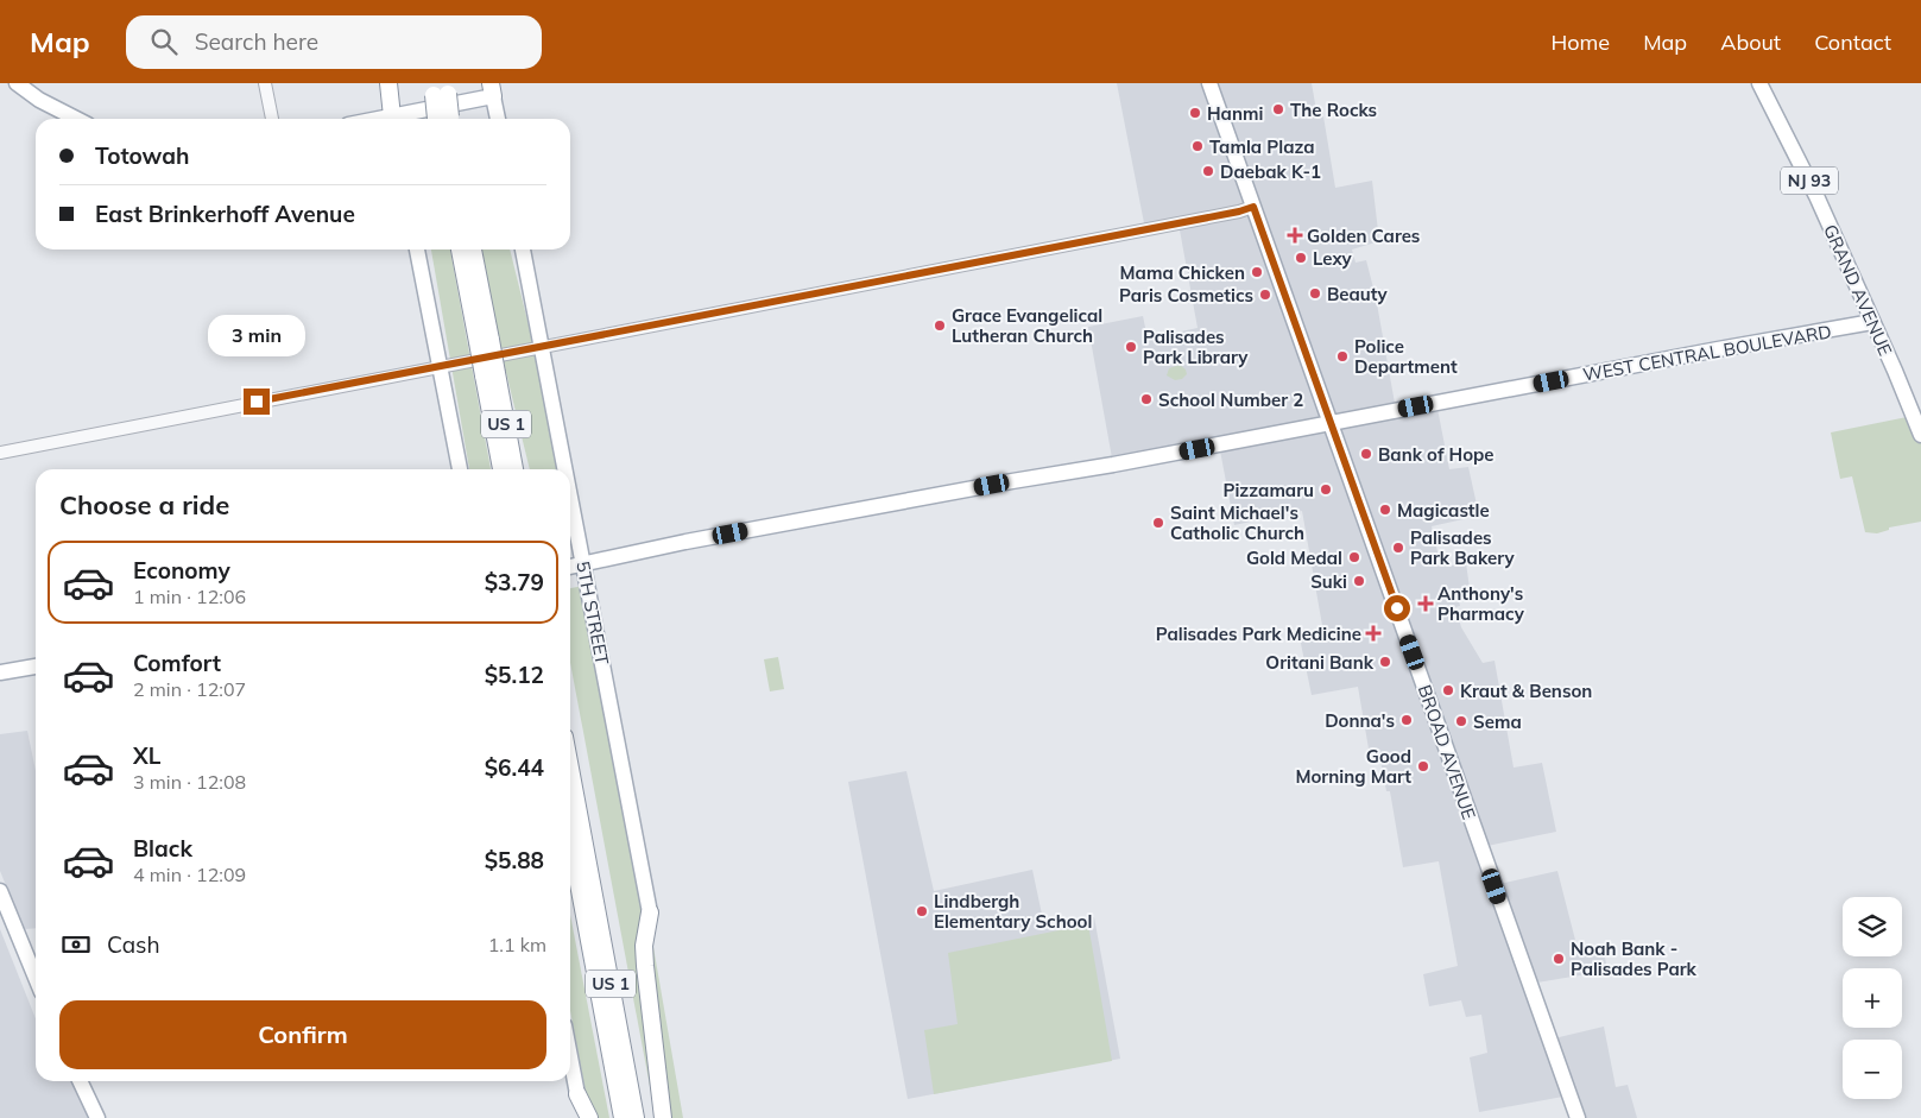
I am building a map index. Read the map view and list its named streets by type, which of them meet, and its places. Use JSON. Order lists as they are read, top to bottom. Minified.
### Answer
{"streets":{"highway":["US 1"],"main road":["NJ 93","GRAND AVENUE","WEST CENTRAL BOULEVARD","5TH STREET","BROAD AVENUE"]},"crossings":[["GRAND AVENUE","WEST CENTRAL BOULEVARD"],["WEST CENTRAL BOULEVARD","5TH STREET"],["WEST CENTRAL BOULEVARD","BROAD AVENUE"]],"places":{"other":["The Rocks","Hanmi","Tamla Plaza","Daebak K-1","Lexy","Mama Chicken","Beauty","Paris Cosmetics","Grace Evangelical Lutheran Church","Palisades Park Library","Police Department","School Number 2","Bank of Hope","Pizzamaru","Magicastle","Saint Michael's Catholic Church","Palisades Park Bakery","Gold Medal","Suki","Oritani Bank","Kraut & Benson","Donna's","Sema","Good Morning Mart","Lindbergh Elementary School","Noah Bank - Palisades Park"],"health":["Golden Cares","Anthony's Pharmacy","Palisades Park Medicine"]},"page":{"header":"Map","search":"Search here","nav":["Home","Map","About","Contact"],"banner":["Totowah","East Brinkerhoff Avenue"],"bubble":"3 min","heading":"Choose a ride","list":[{"name":"Economy","note":"1 min · 12:06","value":"$3.79"},{"name":"Comfort","note":"2 min · 12:07","value":"$5.12"},{"name":"XL","note":"3 min · 12:08","value":"$6.44"},{"name":"Black","note":"4 min · 12:09","value":"$5.88"}],"map_buttons":["+","−"],"pay":["Cash","1.1 km"],"buttons":"Confirm"}}
